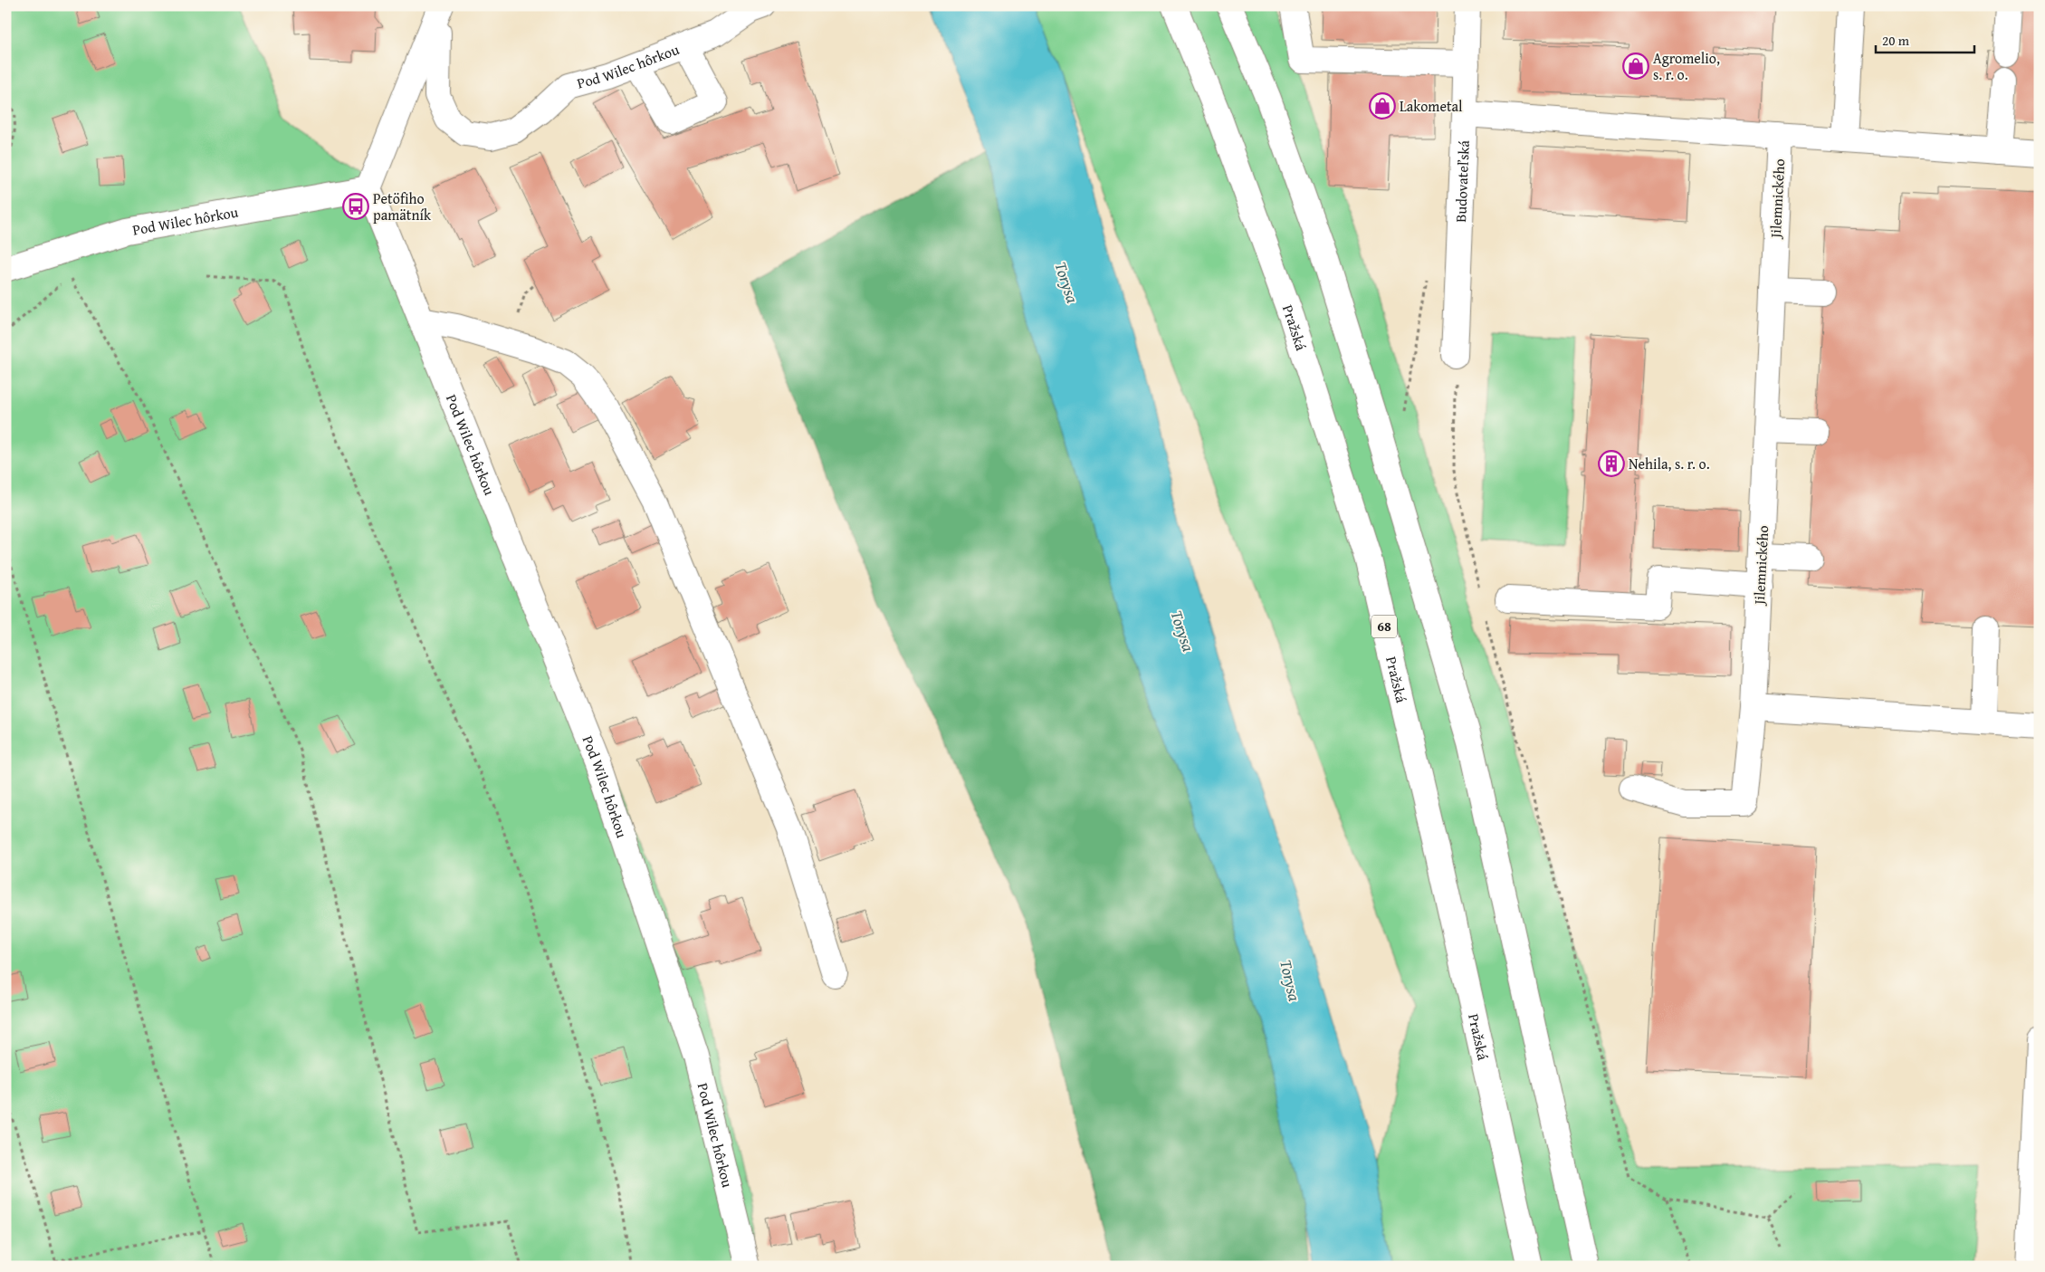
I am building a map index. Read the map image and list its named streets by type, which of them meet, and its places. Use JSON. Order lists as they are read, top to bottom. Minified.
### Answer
{"streets":{"street":["Pod Wilec hôrkou","Budovateľská","Jilemnického","Pražská","68"]},"water":["Torysa"],"places":{"shop":["Agromelio, s. r. o.","Lakometal"],"bus stop":["Petöfiho pamätník"],"building":["Nehila, s. r. o."]},"scale_bar":"20 m"}
